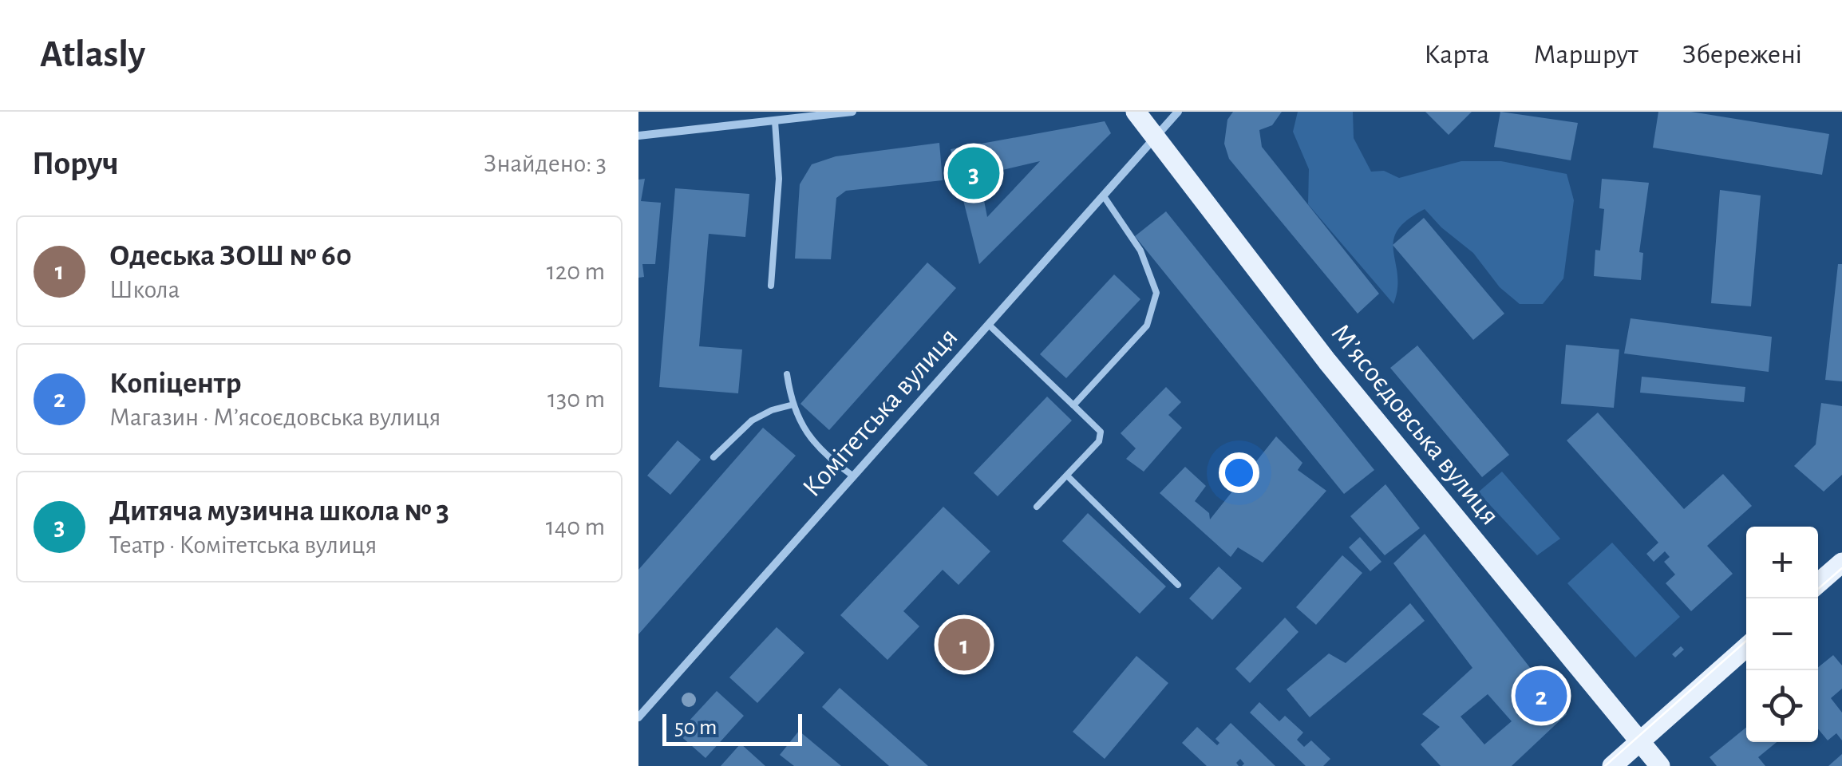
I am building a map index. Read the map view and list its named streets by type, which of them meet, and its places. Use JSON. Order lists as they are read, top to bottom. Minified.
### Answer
{"streets":{"main road":["Мʼясоєдовська вулиця"],"street":["Комітетська вулиця"]},"crossings":[["Комітетська вулиця","Мʼясоєдовська вулиця"]],"scale_bar":"50 m","page":{"header":"Atlasly","nav":["Карта","Маршрут","Збережені"],"heading":["Поруч","Знайдено: 3"],"pins":["3","1","2"],"list":[{"mark":"1","name":"Одеська ЗОШ № 60","note":"Школа","value":"120 m"},{"mark":"2","name":"Копіцентр","note":"Магазин · Мʼясоєдовська вулиця","value":"130 m"},{"mark":"3","name":"Дитяча музична школа № 3","note":"Театр · Комітетська вулиця","value":"140 m"}],"map_buttons":["+","−"],"scale":"50 m"}}
